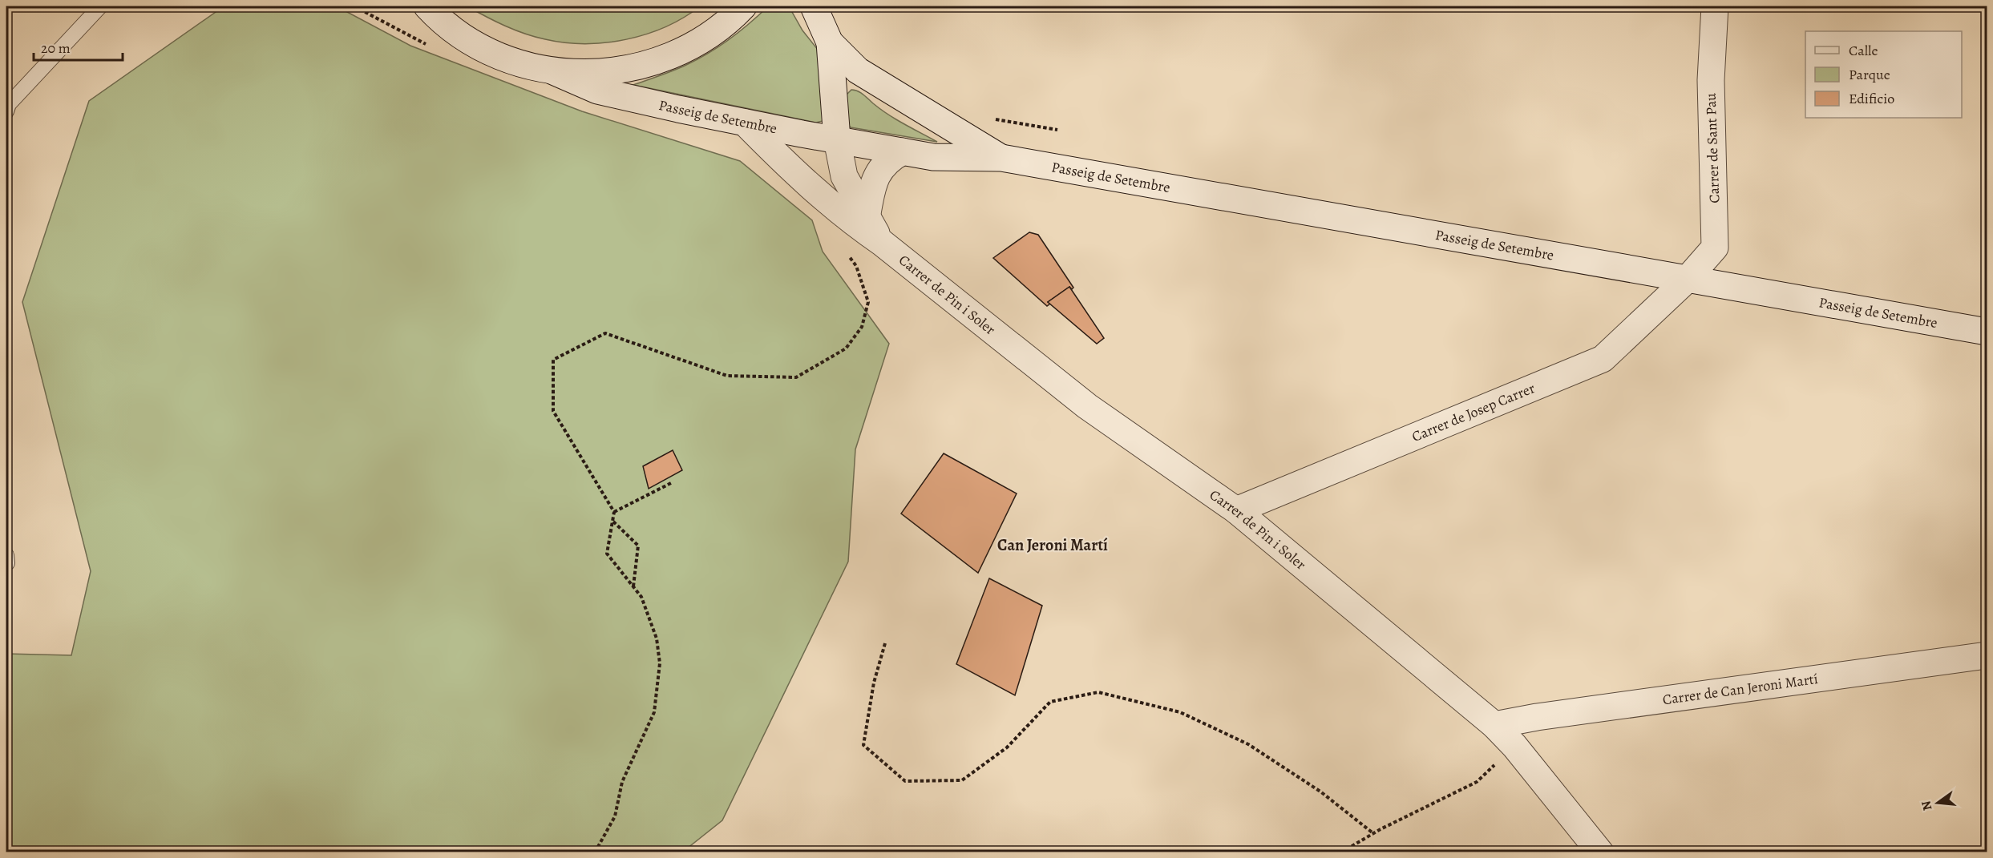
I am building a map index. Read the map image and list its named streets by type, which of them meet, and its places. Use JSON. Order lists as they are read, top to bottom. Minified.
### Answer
{"streets":{"street":["Passeig de Setembre","Carrer de Sant Pau","Carrer de Pin i Soler","Carrer de Josep Carrer","Carrer de Can Jeroni Martí"]},"crossings":[["Passeig de Setembre","Carrer de Sant Pau"],["Passeig de Setembre","Carrer de Pin i Soler"],["Passeig de Setembre","Carrer de Josep Carrer"],["Carrer de Sant Pau","Carrer de Josep Carrer"],["Carrer de Pin i Soler","Carrer de Josep Carrer"],["Carrer de Pin i Soler","Carrer de Can Jeroni Martí"]],"districts":["Can Jeroni Martí"],"legend":["Calle","Parque","Edificio"],"scale_bar":"20 m","north":"left"}
